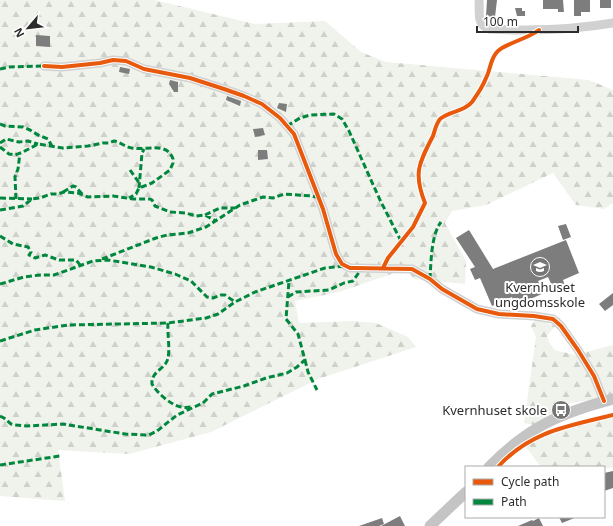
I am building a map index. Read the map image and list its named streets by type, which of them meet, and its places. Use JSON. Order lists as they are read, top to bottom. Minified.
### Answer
{"places":{"school or university":["Kvernhuset ungdomsskole"],"bus stop":["Kvernhuset skole"]},"legend":["Cycle path","Path"],"scale_bar":"100 m","north":"bottom left"}
